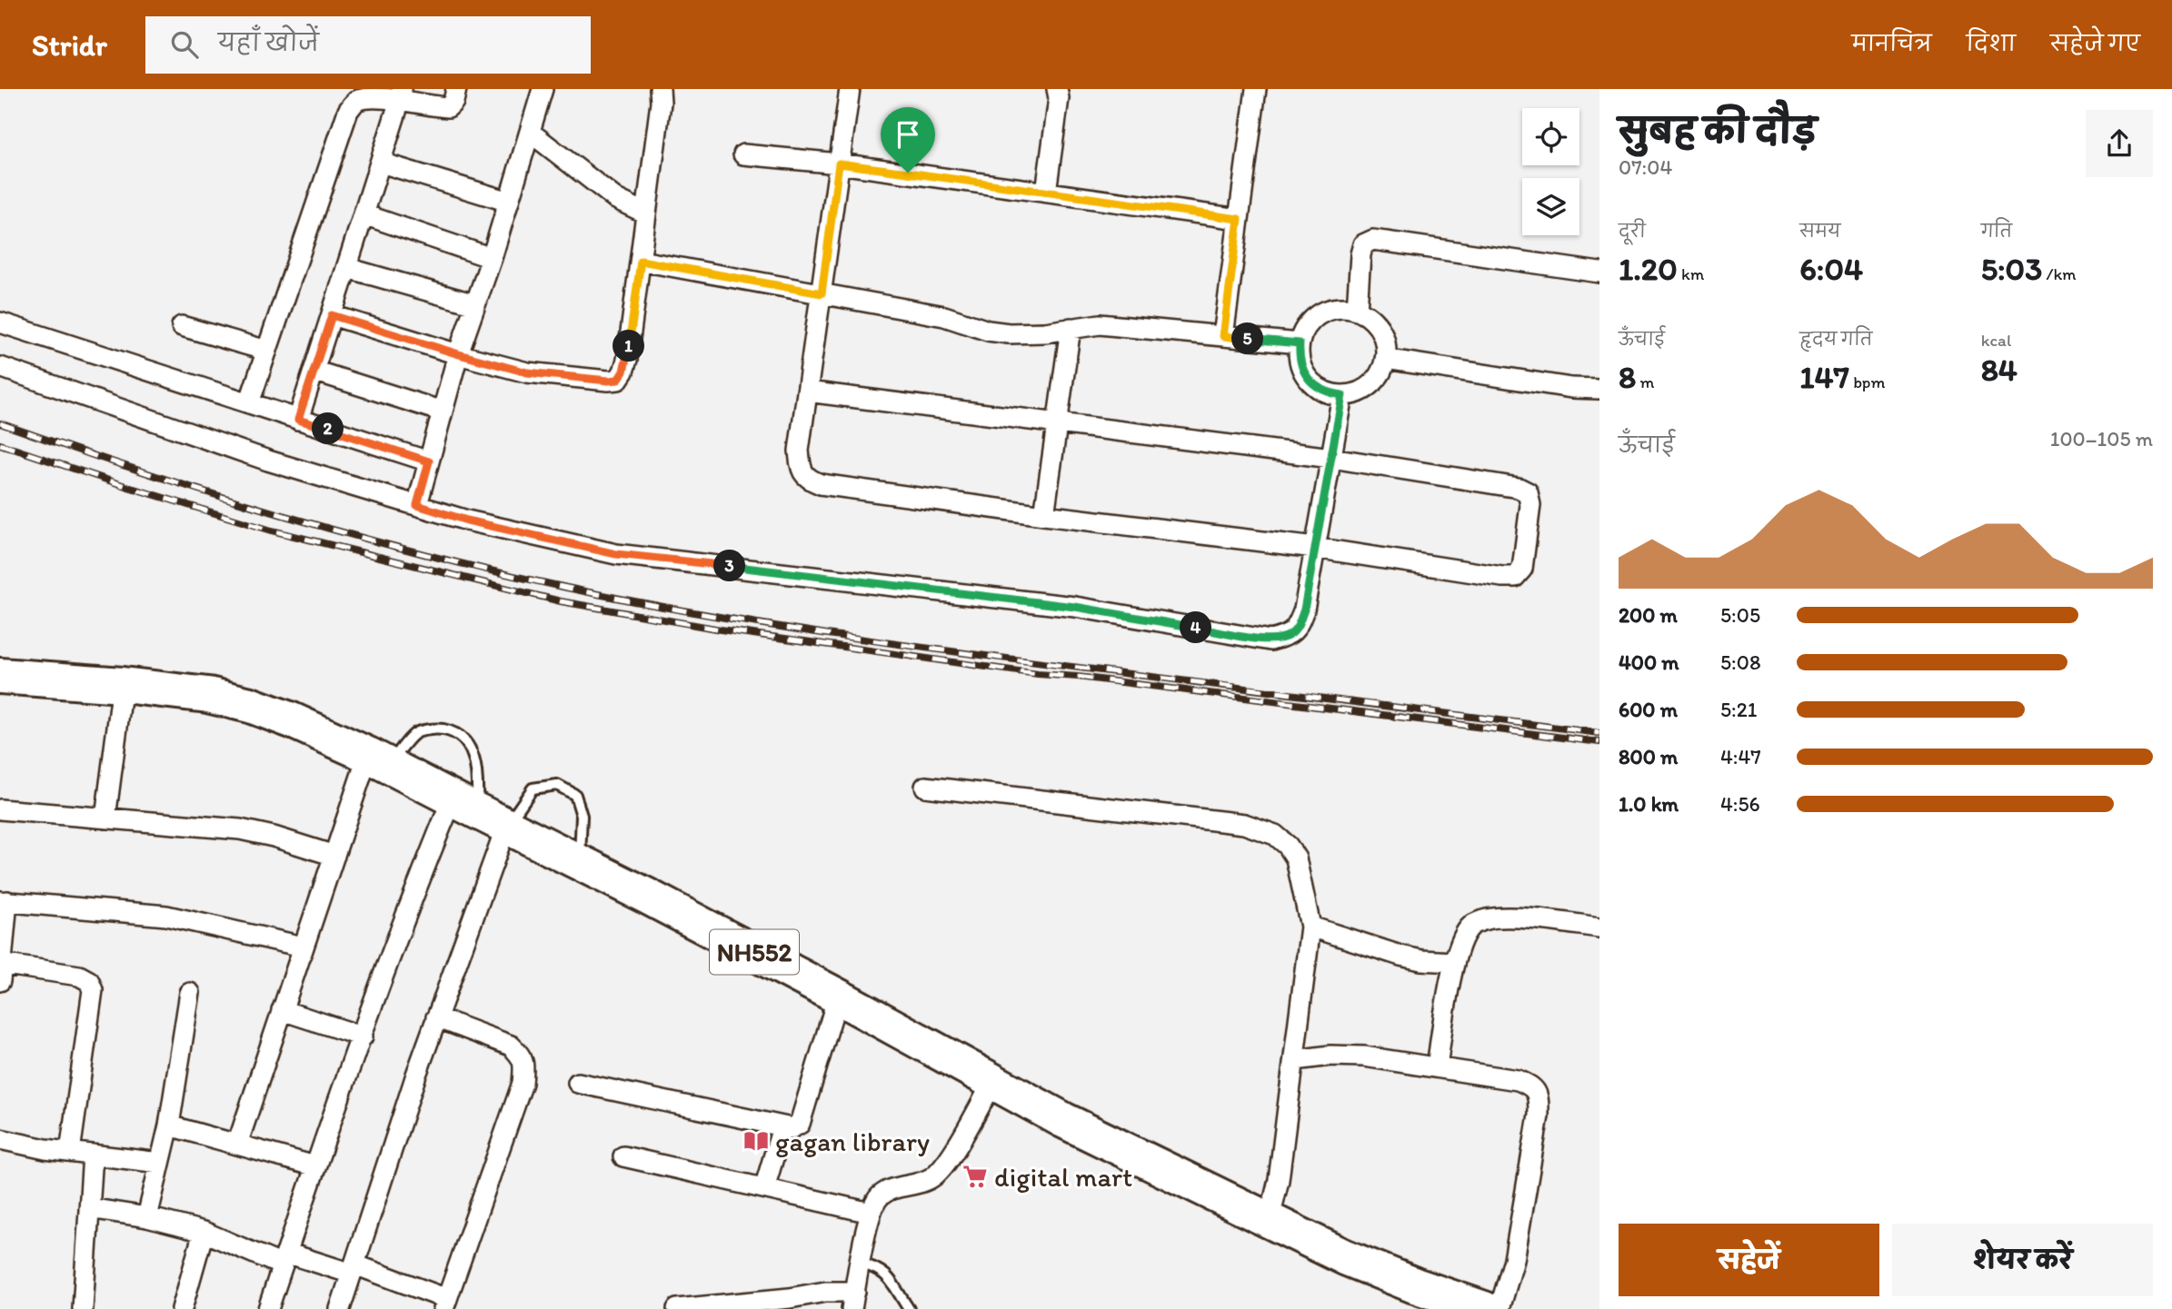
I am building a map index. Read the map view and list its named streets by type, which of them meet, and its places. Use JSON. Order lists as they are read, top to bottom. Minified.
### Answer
{"streets":{"highway":["NH552"]},"places":{"library":["gagan library"],"supermarket":["digital mart"]},"page":{"header":"Stridr","search":"यहाँ खोजें","nav":["मानचित्र","दिशा","सहेजे गए"],"heading":["सुबह की दौड़","07:04"],"stats":[["दूरी","1.20 km"],["समय","6:04"],["गति","5:03 /km"],["ऊँचाई","8 m"],["हृदय गति","147 bpm"],["kcal","84"]],"pins":["5","1","2","3","4"],"chart":["ऊँचाई","100–105 m"],"list":[{"name":"200 m","note":"5:05"},{"name":"400 m","note":"5:08"},{"name":"600 m","note":"5:21"},{"name":"800 m","note":"4:47"},{"name":"1.0 km","note":"4:56"}],"buttons":["सहेजें","शेयर करें"]}}
